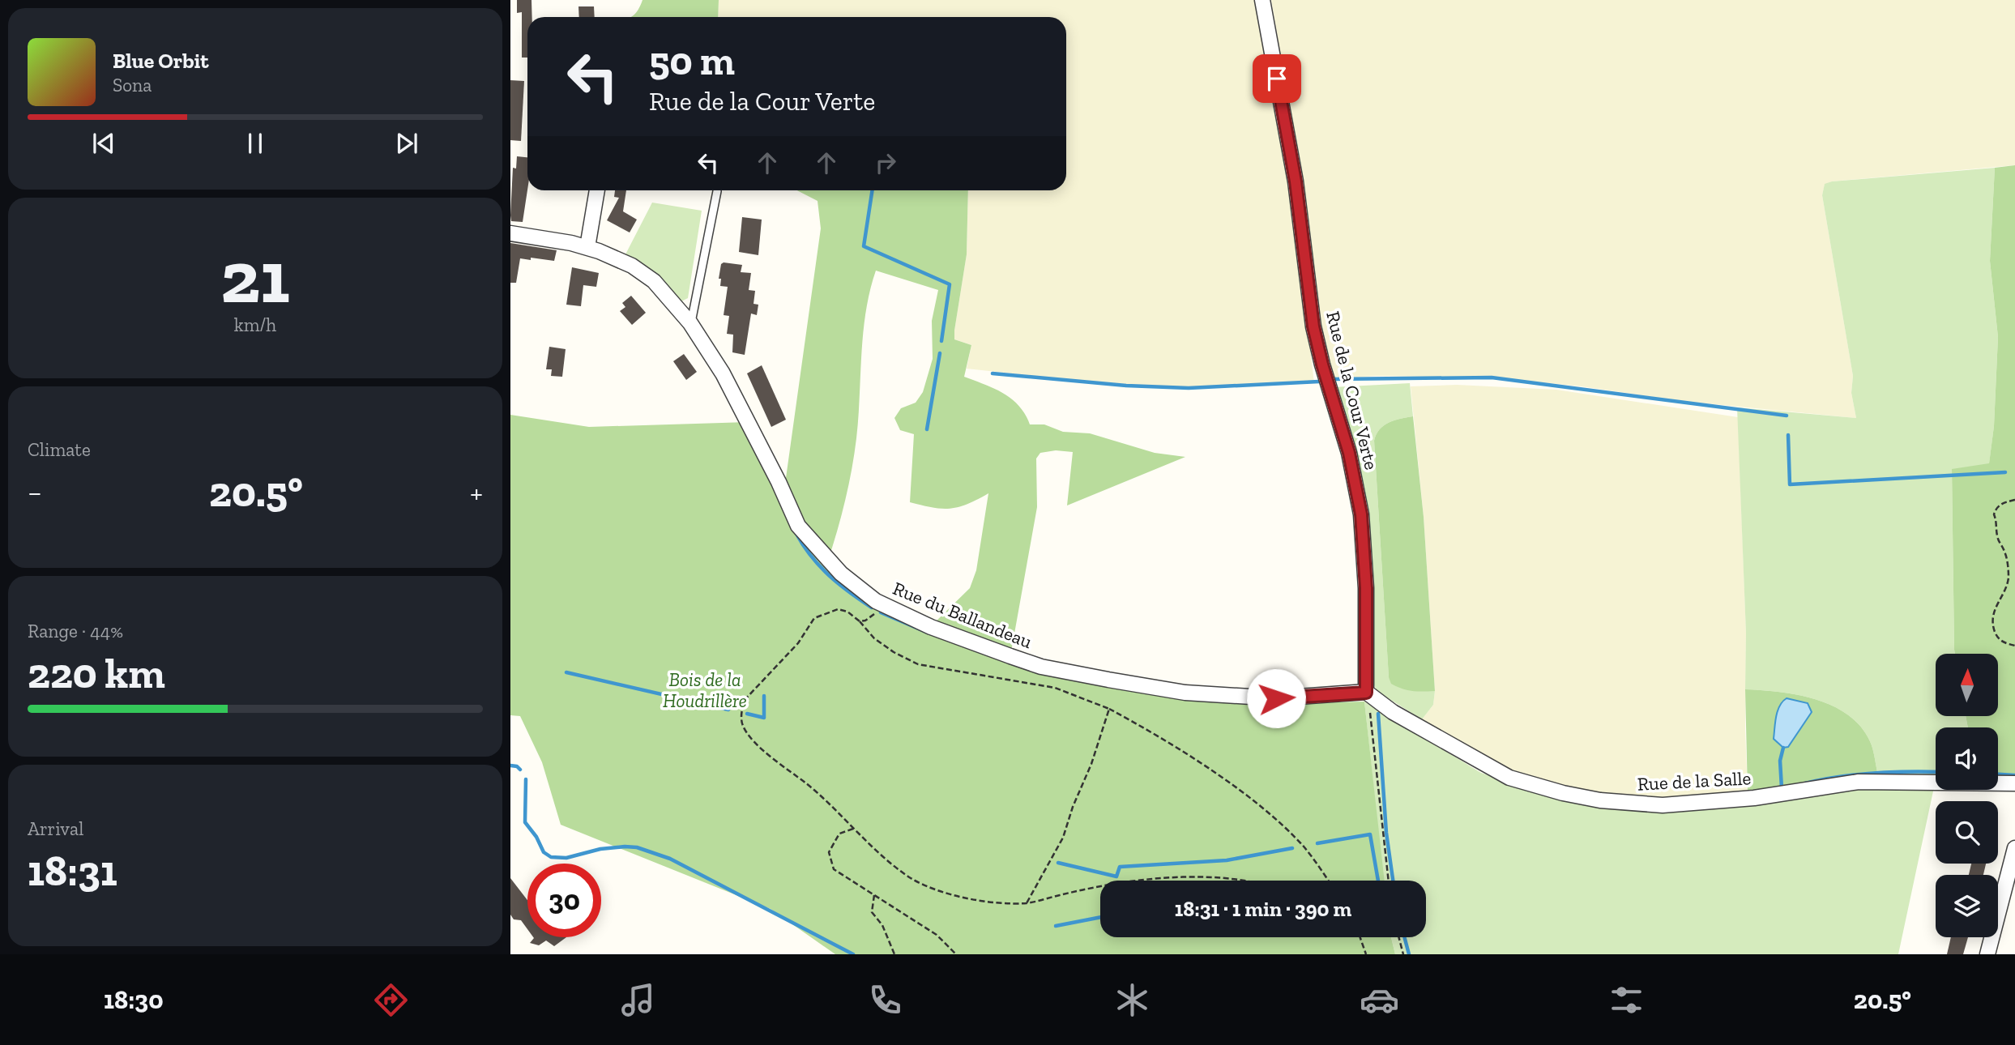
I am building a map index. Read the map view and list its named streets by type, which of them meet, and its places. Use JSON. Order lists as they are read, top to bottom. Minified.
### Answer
{"streets":{"street":["Rue de la Cour Verte","Rue du Ballandeau","Rue de la Salle"]},"crossings":[["Rue de la Cour Verte","Rue du Ballandeau"],["Rue de la Cour Verte","Rue de la Salle"],["Rue du Ballandeau","Rue de la Salle"]],"parks":["Bois de la Houdrillère"],"north":"top","page":{"turn":["50 m","Rue de la Cour Verte"],"song":["Blue Orbit","Sona"],"tile":[["21","km/h"],"Climate",["Range · 44%","220 km"],["Arrival","18:31"]],"heat":["−","20.5°","+"],"limit":"30","trip":"18:31 · 1 min · 390 m","tabs":["18:30","20.5°"]}}
